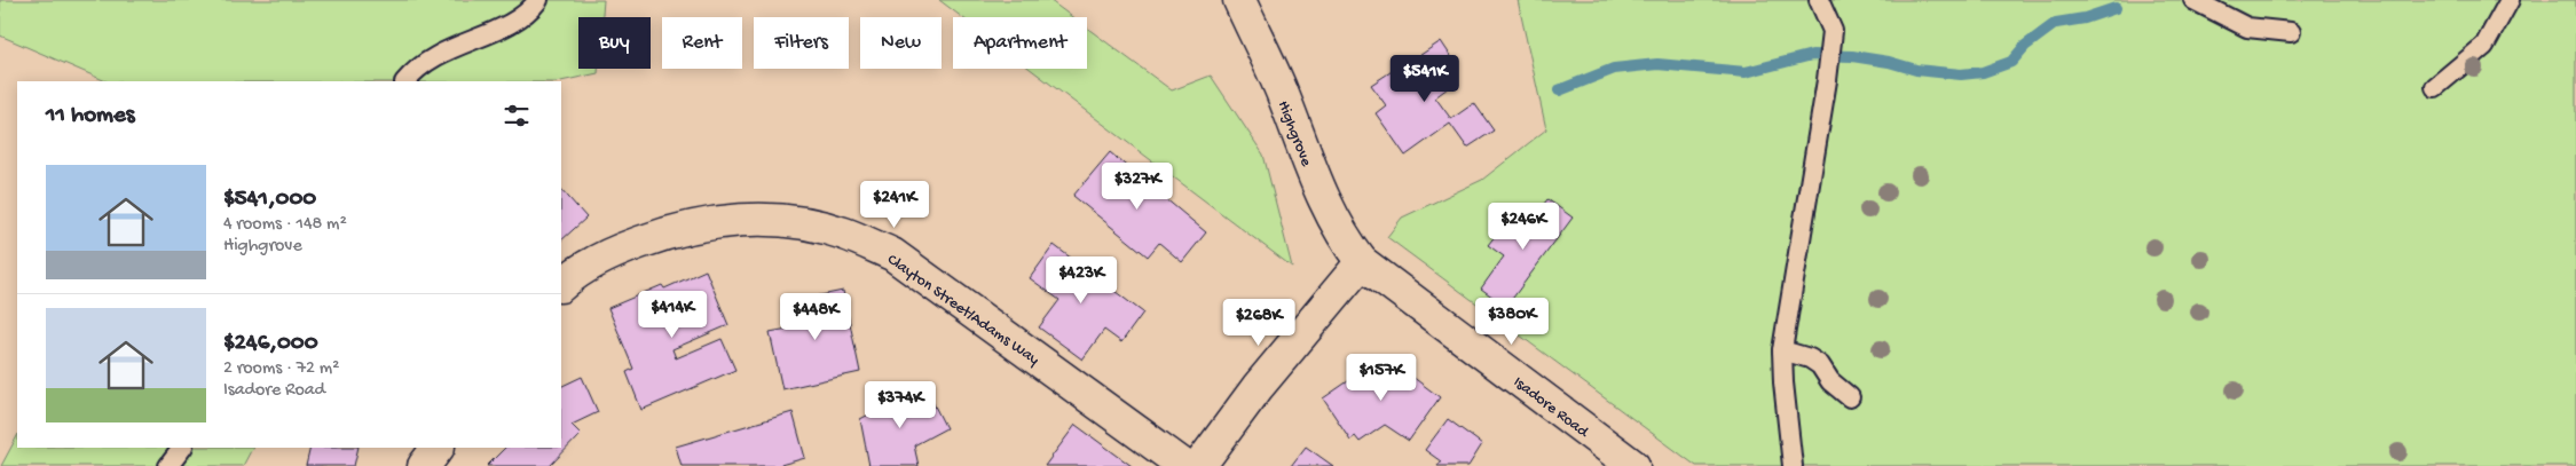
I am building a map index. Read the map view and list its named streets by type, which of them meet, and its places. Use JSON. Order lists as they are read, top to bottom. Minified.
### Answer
{"streets":{"street":["Highgrove","Clayton Street/Adams Way","Isadore Road"]},"crossings":[["Highgrove","Isadore Road"]],"page":{"chip":["Buy","Rent","Filters","New","Apartment"],"price":["$541K","$327K","$241K","$246K","$423K","$414K","$448K","$380K","$268K","$157K","$374K"],"heading":"11 homes","list":[{"name":"$541,000","note":"4 rooms · 148 m² · Highgrove"},{"name":"$246,000","note":"2 rooms · 72 m² · Isadore Road"}]}}
